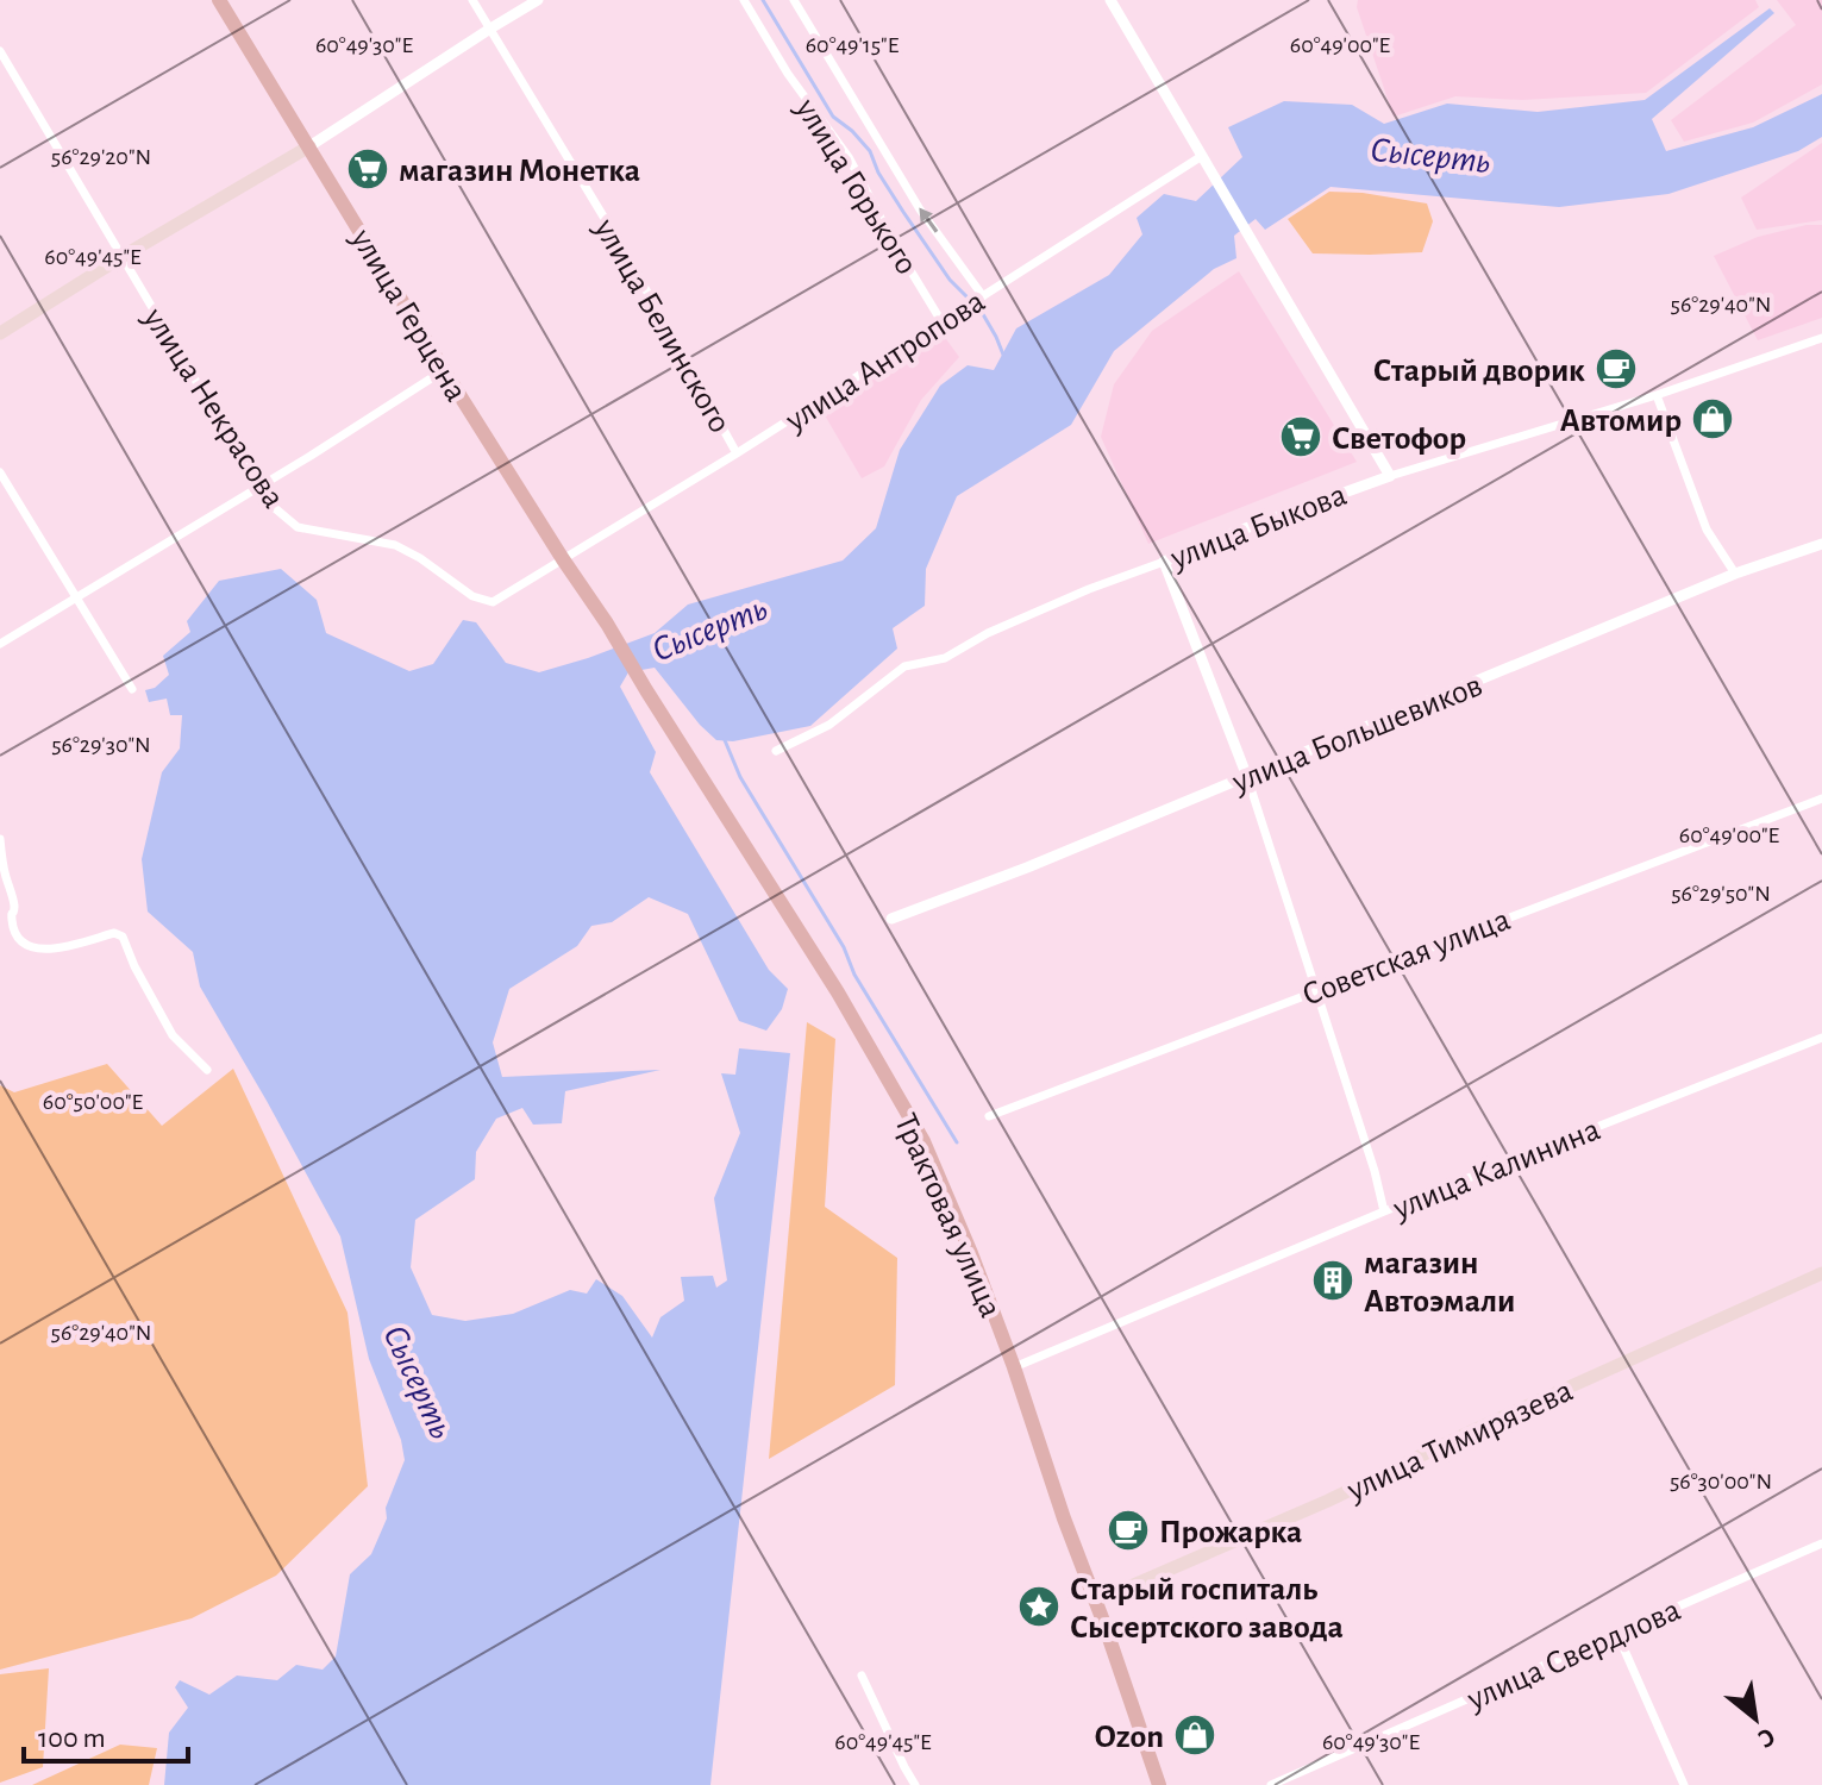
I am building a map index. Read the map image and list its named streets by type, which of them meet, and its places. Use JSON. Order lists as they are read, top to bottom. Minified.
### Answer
{"streets":{"main road":["улица Герцена","Трактовая улица","улица Тимирязева"],"street":["улица Горького","улица Белинского","улица Антропова","улица Некрасова","улица Быкова","улица Большевиков","Советская улица","улица Калинина","улица Свердлова"]},"crossings":[["улица Горького","улица Антропова"],["улица Герцена","улица Антропова"],["улица Герцена","Трактовая улица"],["улица Белинского","улица Антропова"],["улица Антропова","улица Некрасова"],["улица Калинина","Трактовая улица"],["Трактовая улица","улица Тимирязева"]],"water":["Сысерть"],"places":{"supermarket":["магазин Монетка","Светофор"],"cafe":["Старый дворик","Прожарка"],"shop":["Автомир","Ozon"],"building":["магазин Автоэмали"],"place":["Старый госпиталь Сысертского завода"]},"scale_bar":"100 m","north":"bottom right","coordinates":["60°49'00\"E","60°49'30\"E","60°49'15\"E","56°29'20\"N","60°49'45\"E","56°29'40\"N","56°29'30\"N","56°29'50\"N","60°50'00\"E","56°30'00\"N"]}
